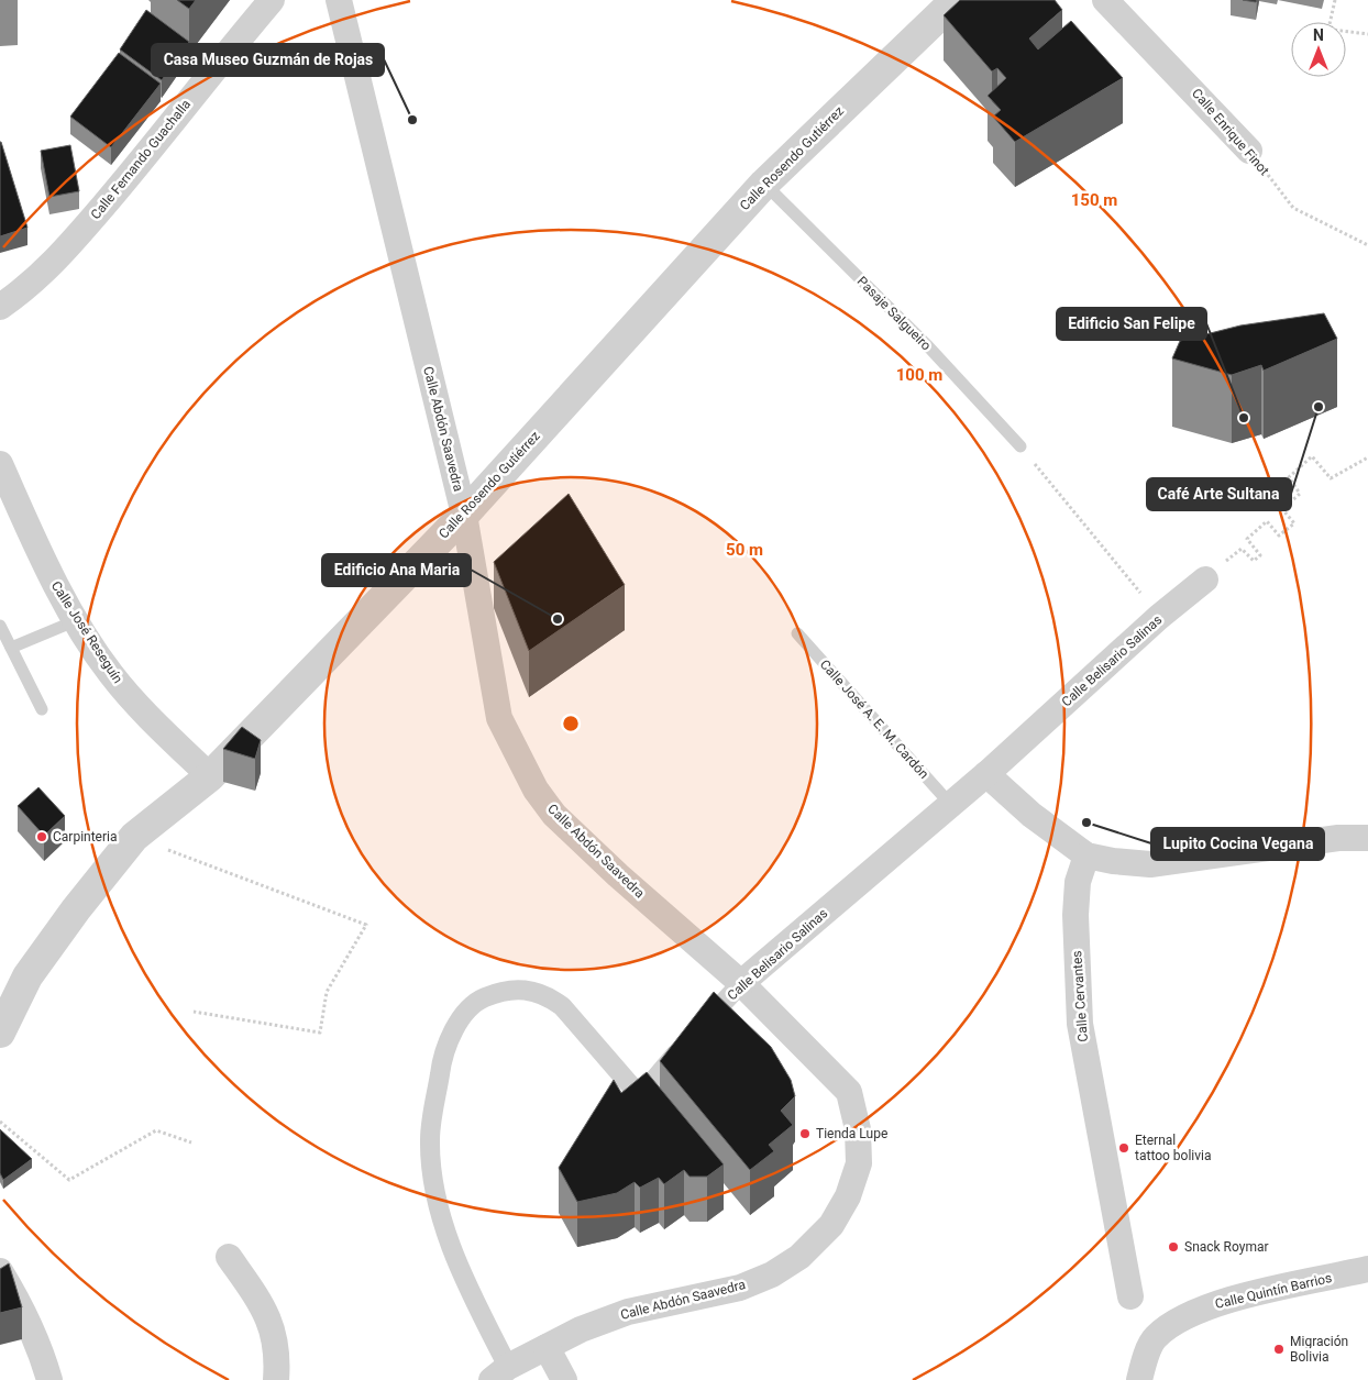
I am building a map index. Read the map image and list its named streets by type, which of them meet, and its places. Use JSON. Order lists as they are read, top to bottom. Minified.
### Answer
{"streets":{"street":["Calle Enrique Finot","Calle Rosendo Gutiérrez","Calle Fernando Guachalla","Calle Abdón Saavedra","Calle José Reseguín","Calle Belisario Salinas","Calle Cervantes","Calle Quintín Barrios"],"lane":["Pasaje Salgueiro","Calle José A. E. M. Cardón"]},"crossings":[["Calle Rosendo Gutiérrez","Pasaje Salgueiro"],["Calle Rosendo Gutiérrez","Calle Abdón Saavedra"],["Calle Rosendo Gutiérrez","Calle José Reseguín"],["Calle Abdón Saavedra","Calle Belisario Salinas"],["Calle Belisario Salinas","Calle José A. E. M. Cardón"]],"places":["Casa Museo Guzmán de Rojas","Café Arte Sultana","Edificio San Felipe","Edificio Ana Maria","Lupito Cocina Vegana","Carpinteria","Tienda Lupe","Eternal tattoo bolivia","Snack Roymar","Migración Bolivia"],"north":"top","rings":["150 m","100 m","50 m"]}
